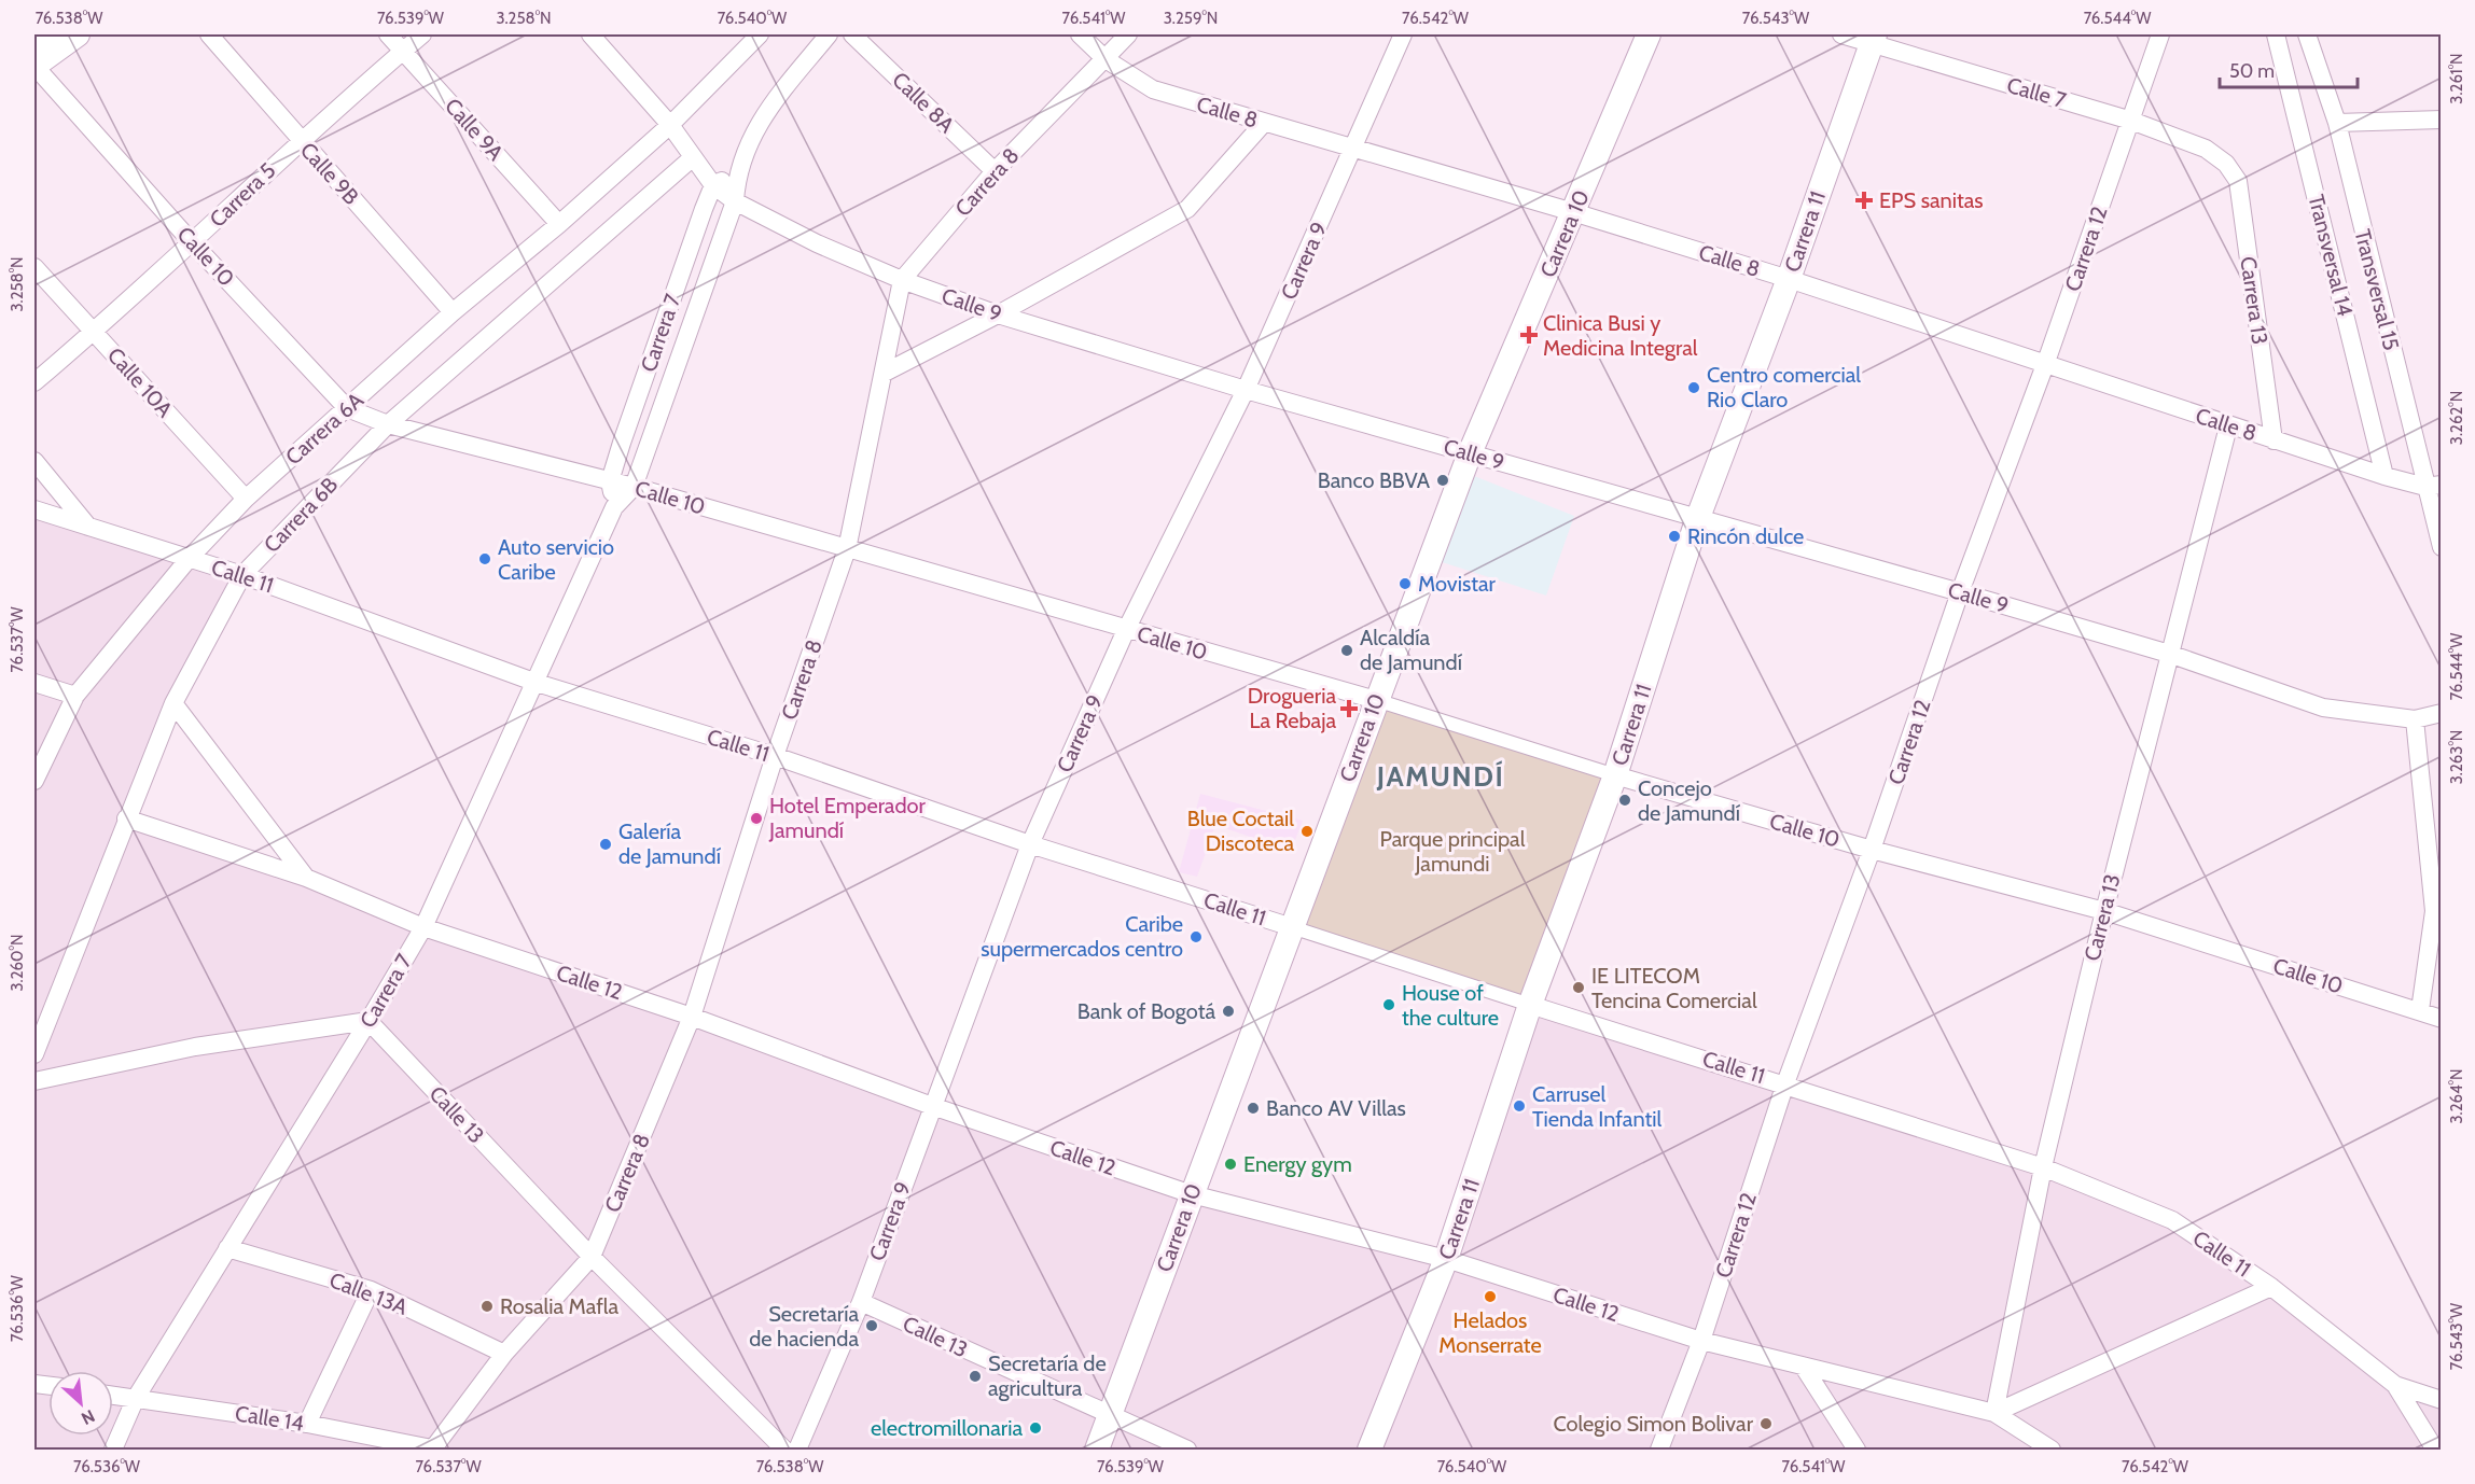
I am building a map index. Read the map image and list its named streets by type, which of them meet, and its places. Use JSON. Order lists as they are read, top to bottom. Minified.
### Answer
{"streets":{"main road":["Carrera 11","Carrera 10"],"street":["Calle 7","Calle 8A","Calle 8","Calle 9A","Calle 9B","Carrera 8","Carrera 5","Carrera 12","Transversal 14","Calle 10","Carrera 9","Transversal 15","Carrera 13","Calle 9","Carrera 7","Calle 10A","Carrera 6A","Carrera 6B","Calle 11","Calle 12","Calle 13","Calle 13A","Calle 14"]},"crossings":[["Calle 7","Carrera 11"],["Calle 7","Carrera 12"],["Calle 7","Carrera 13"],["Calle 8A","Carrera 8"],["Calle 8","Carrera 8"],["Calle 8","Carrera 11"],["Calle 8","Carrera 10"],["Calle 8","Carrera 12"],["Calle 8","Transversal 14"],["Calle 8","Carrera 9"],["Calle 8","Transversal 15"],["Calle 8","Carrera 13"],["Calle 9A","Carrera 5"],["Calle 9A","Carrera 6A"],["Calle 9B","Carrera 5"],["Calle 9B","Carrera 6A"],["Carrera 8","Calle 10"],["Carrera 8","Calle 9"],["Carrera 8","Calle 11"],["Carrera 8","Calle 12"],["Carrera 8","Calle 13"],["Carrera 8","Calle 13A"],["Carrera 8","Calle 14"],["Carrera 5","Calle 10"],["Carrera 5","Calle 10A"],["Carrera 11","Calle 10"],["Carrera 11","Calle 9"],["Carrera 11","Calle 11"],["Carrera 11","Calle 12"],["Carrera 10","Calle 10"],["Carrera 10","Calle 9"],["Carrera 10","Calle 11"],["Carrera 10","Calle 12"],["Carrera 10","Calle 13"],["Carrera 12","Calle 10"],["Carrera 12","Calle 9"],["Carrera 12","Calle 11"],["Carrera 12","Calle 12"],["Calle 10","Carrera 9"],["Calle 10","Carrera 13"],["Calle 10","Carrera 7"],["Calle 10","Carrera 6A"],["Calle 10","Carrera 6B"],["Carrera 9","Calle 9"],["Carrera 9","Calle 11"],["Carrera 9","Calle 12"],["Carrera 9","Calle 13"],["Carrera 13","Calle 9"],["Carrera 13","Calle 11"],["Carrera 13","Calle 12"],["Calle 9","Carrera 7"],["Calle 9","Carrera 6A"],["Calle 9","Carrera 6B"],["Carrera 7","Calle 11"],["Carrera 7","Calle 12"],["Carrera 7","Calle 13"],["Carrera 7","Calle 13A"],["Carrera 7","Calle 14"],["Calle 10A","Carrera 6A"],["Carrera 6A","Calle 11"],["Carrera 6B","Calle 11"],["Carrera 6B","Calle 12"]],"districts":["JAMUNDÍ"],"parks":["Parque principal Jamundi"],"places":{"health":["EPS sanitas","Clinica Busi y Medicina Integral","Drogueria La Rebaja"],"other":["Centro comercial Rio Claro","Banco BBVA","Rincón dulce","Auto servicio Caribe","Movistar","Alcaldía de Jamundí","Concejo de Jamundí","Hotel Emperador Jamundí","Blue Coctail Discoteca","Galería de Jamundí","Caribe supermercados centro","IE LITECOM Tencina Comercial","House of the culture","Bank of Bogotá","Carrusel Tienda Infantil","Banco AV Villas","Energy gym","Helados Monserrate","Rosalia Mafla","Secretaría de hacienda","Secretaría de agricultura","Colegio Simon Bolivar","electromillonaria"]},"scale_bar":"50 m","north":"bottom right","coordinates":["76.538°W","76.539°W","3.258°N","76.540°W","76.541°W","3.259°N","76.542°W","76.543°W","76.544°W","3.261°N","3.262°N","76.537°W","3.263°N","3.260°N","3.264°N","76.536°W"]}
